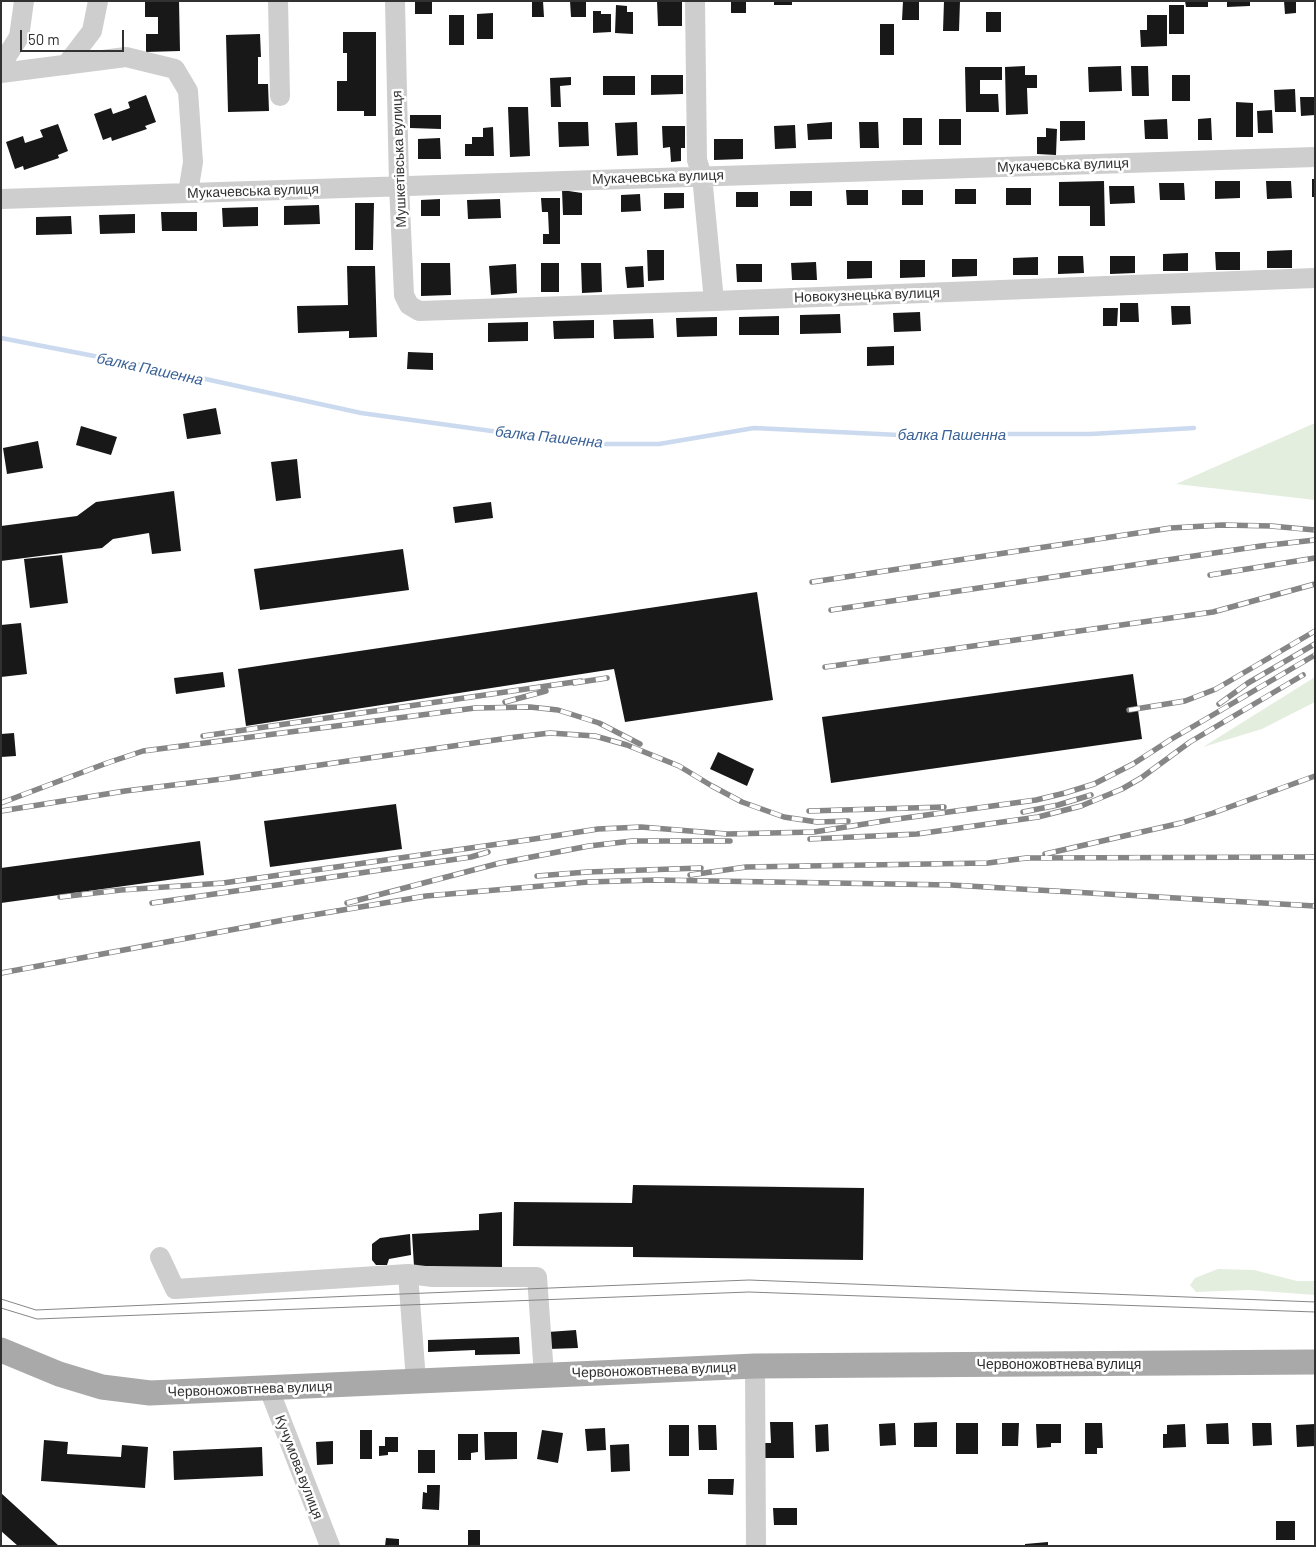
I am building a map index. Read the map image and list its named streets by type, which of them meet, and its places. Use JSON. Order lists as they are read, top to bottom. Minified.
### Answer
{"streets":{"main road":["Червоножовтнева вулиця"],"street":["Мушкетівська вулиця","Мукачевська вулиця","Новокузнецька вулиця","Кучумова вулиця"]},"crossings":[["Мушкетівська вулиця","Мукачевська вулиця"],["Мушкетівська вулиця","Новокузнецька вулиця"],["Червоножовтнева вулиця","Кучумова вулиця"]],"water":["балка Пашенна"],"scale_bar":"50 m"}
